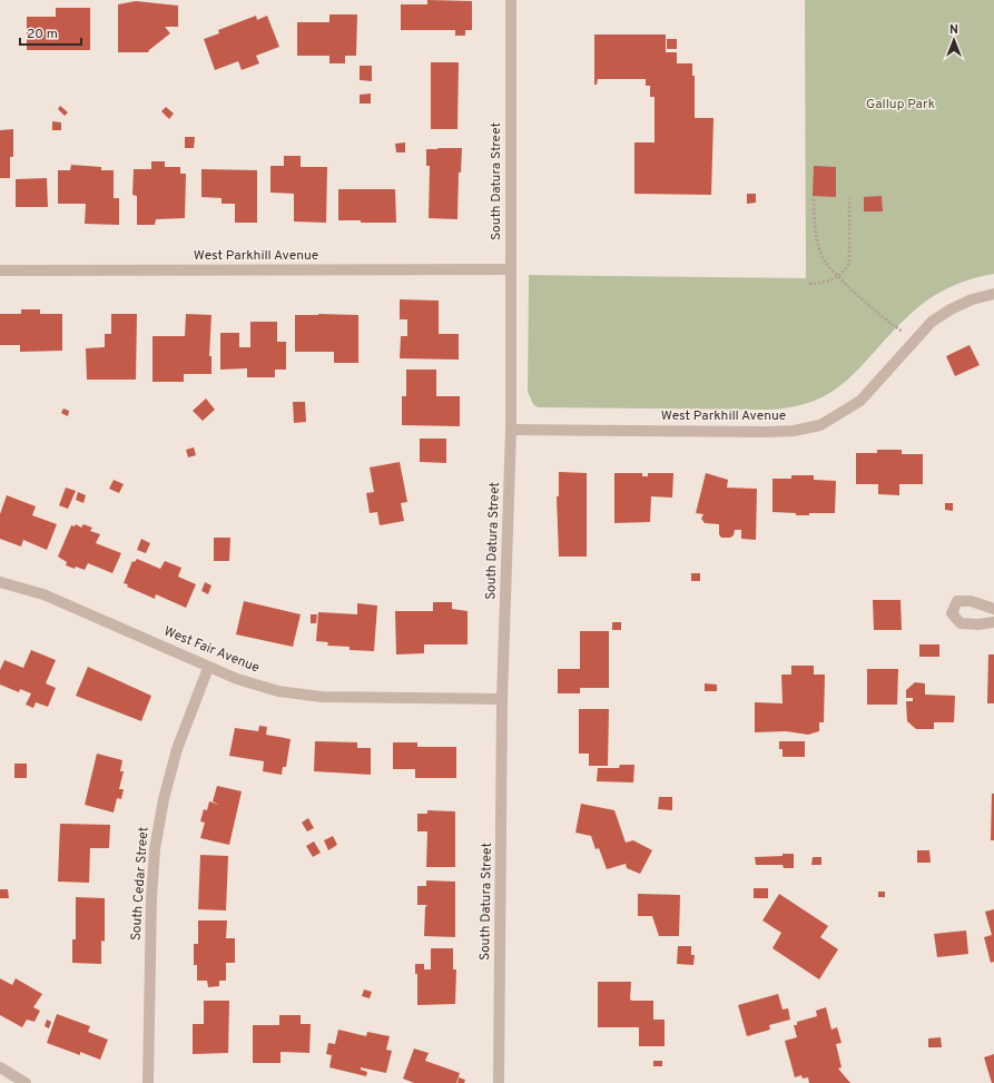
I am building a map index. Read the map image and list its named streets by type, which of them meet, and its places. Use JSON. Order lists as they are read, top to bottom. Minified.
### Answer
{"streets":{"street":["South Datura Street","West Parkhill Avenue","West Fair Avenue","South Cedar Street"]},"crossings":[["South Datura Street","West Parkhill Avenue"],["South Datura Street","West Fair Avenue"],["West Fair Avenue","South Cedar Street"]],"parks":["Gallup Park"],"scale_bar":"20 m","north":"top"}
